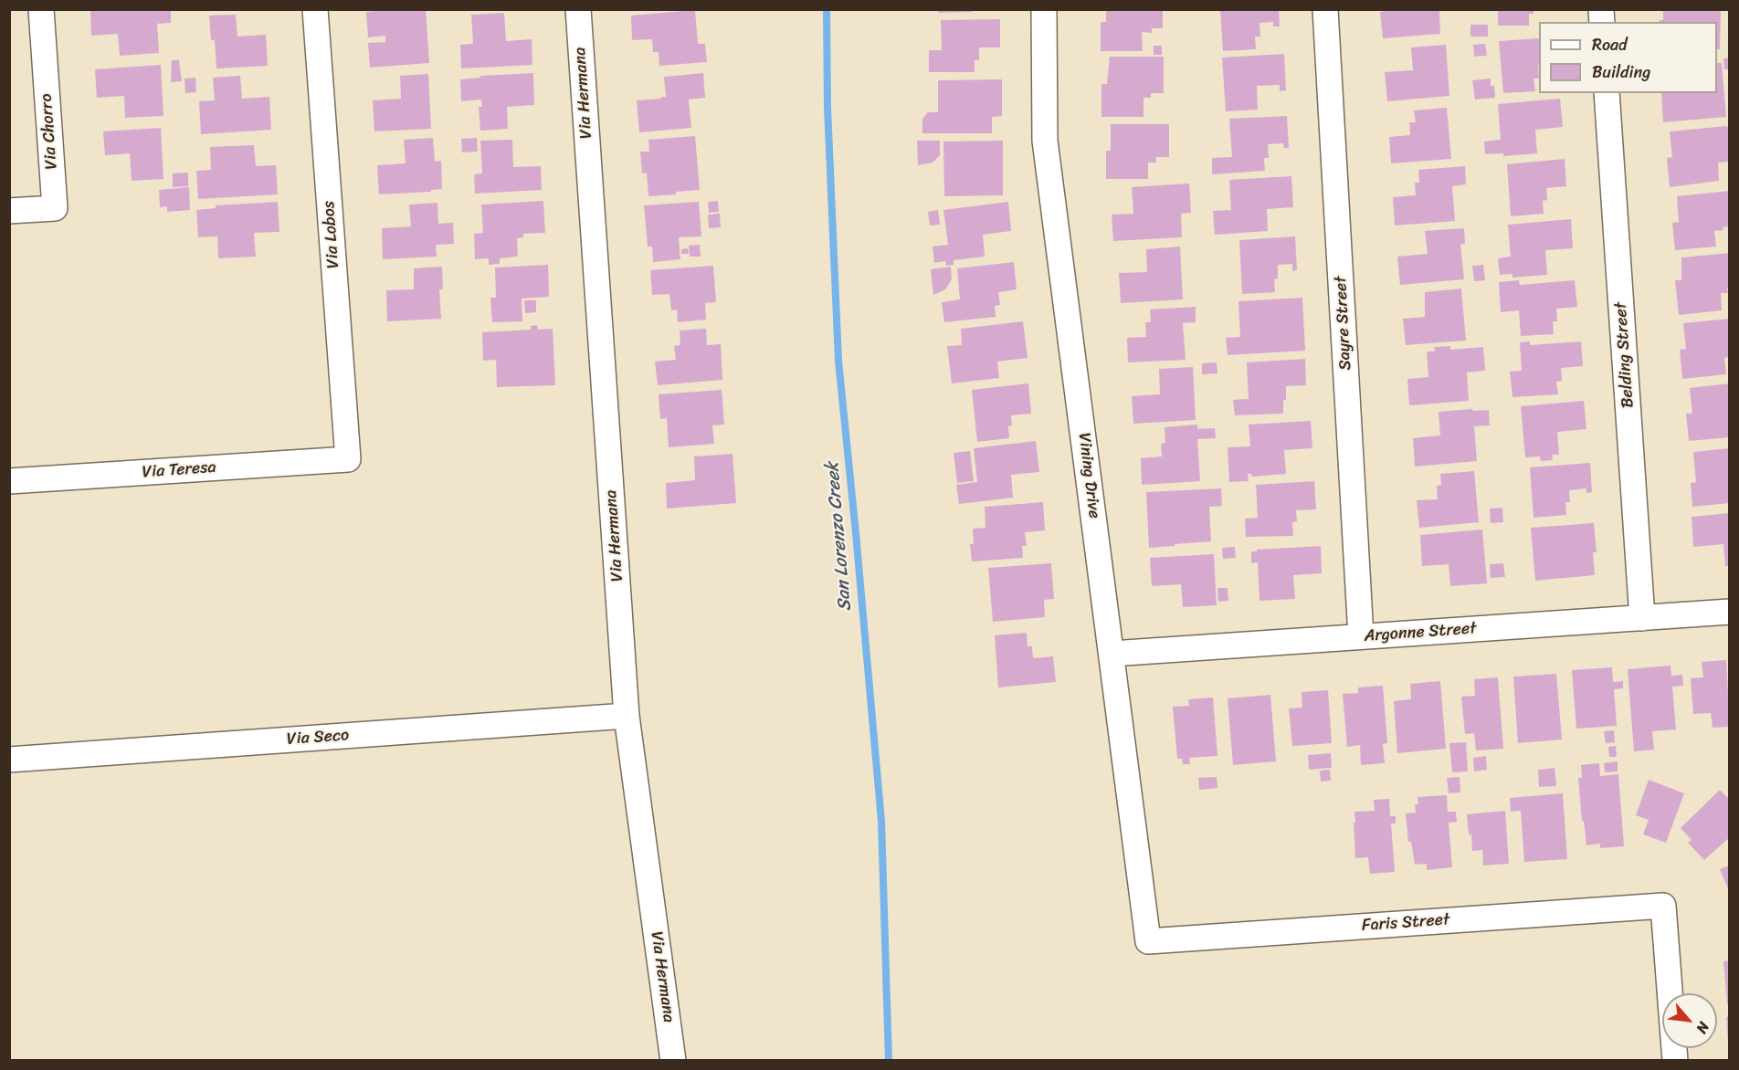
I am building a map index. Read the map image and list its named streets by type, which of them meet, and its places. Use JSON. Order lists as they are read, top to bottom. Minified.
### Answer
{"streets":{"street":["Via Hermana","Via Chorro","Via Lobos","Sayre Street","Belding Street","Via Teresa","Vining Drive","Argonne Street","Via Seco","Faris Street"]},"crossings":[["Via Hermana","Via Seco"],["Via Lobos","Via Teresa"],["Sayre Street","Argonne Street"],["Belding Street","Argonne Street"],["Vining Drive","Argonne Street"],["Vining Drive","Faris Street"]],"water":["San Lorenzo Creek"],"legend":["Road","Building"],"north":"bottom right"}
